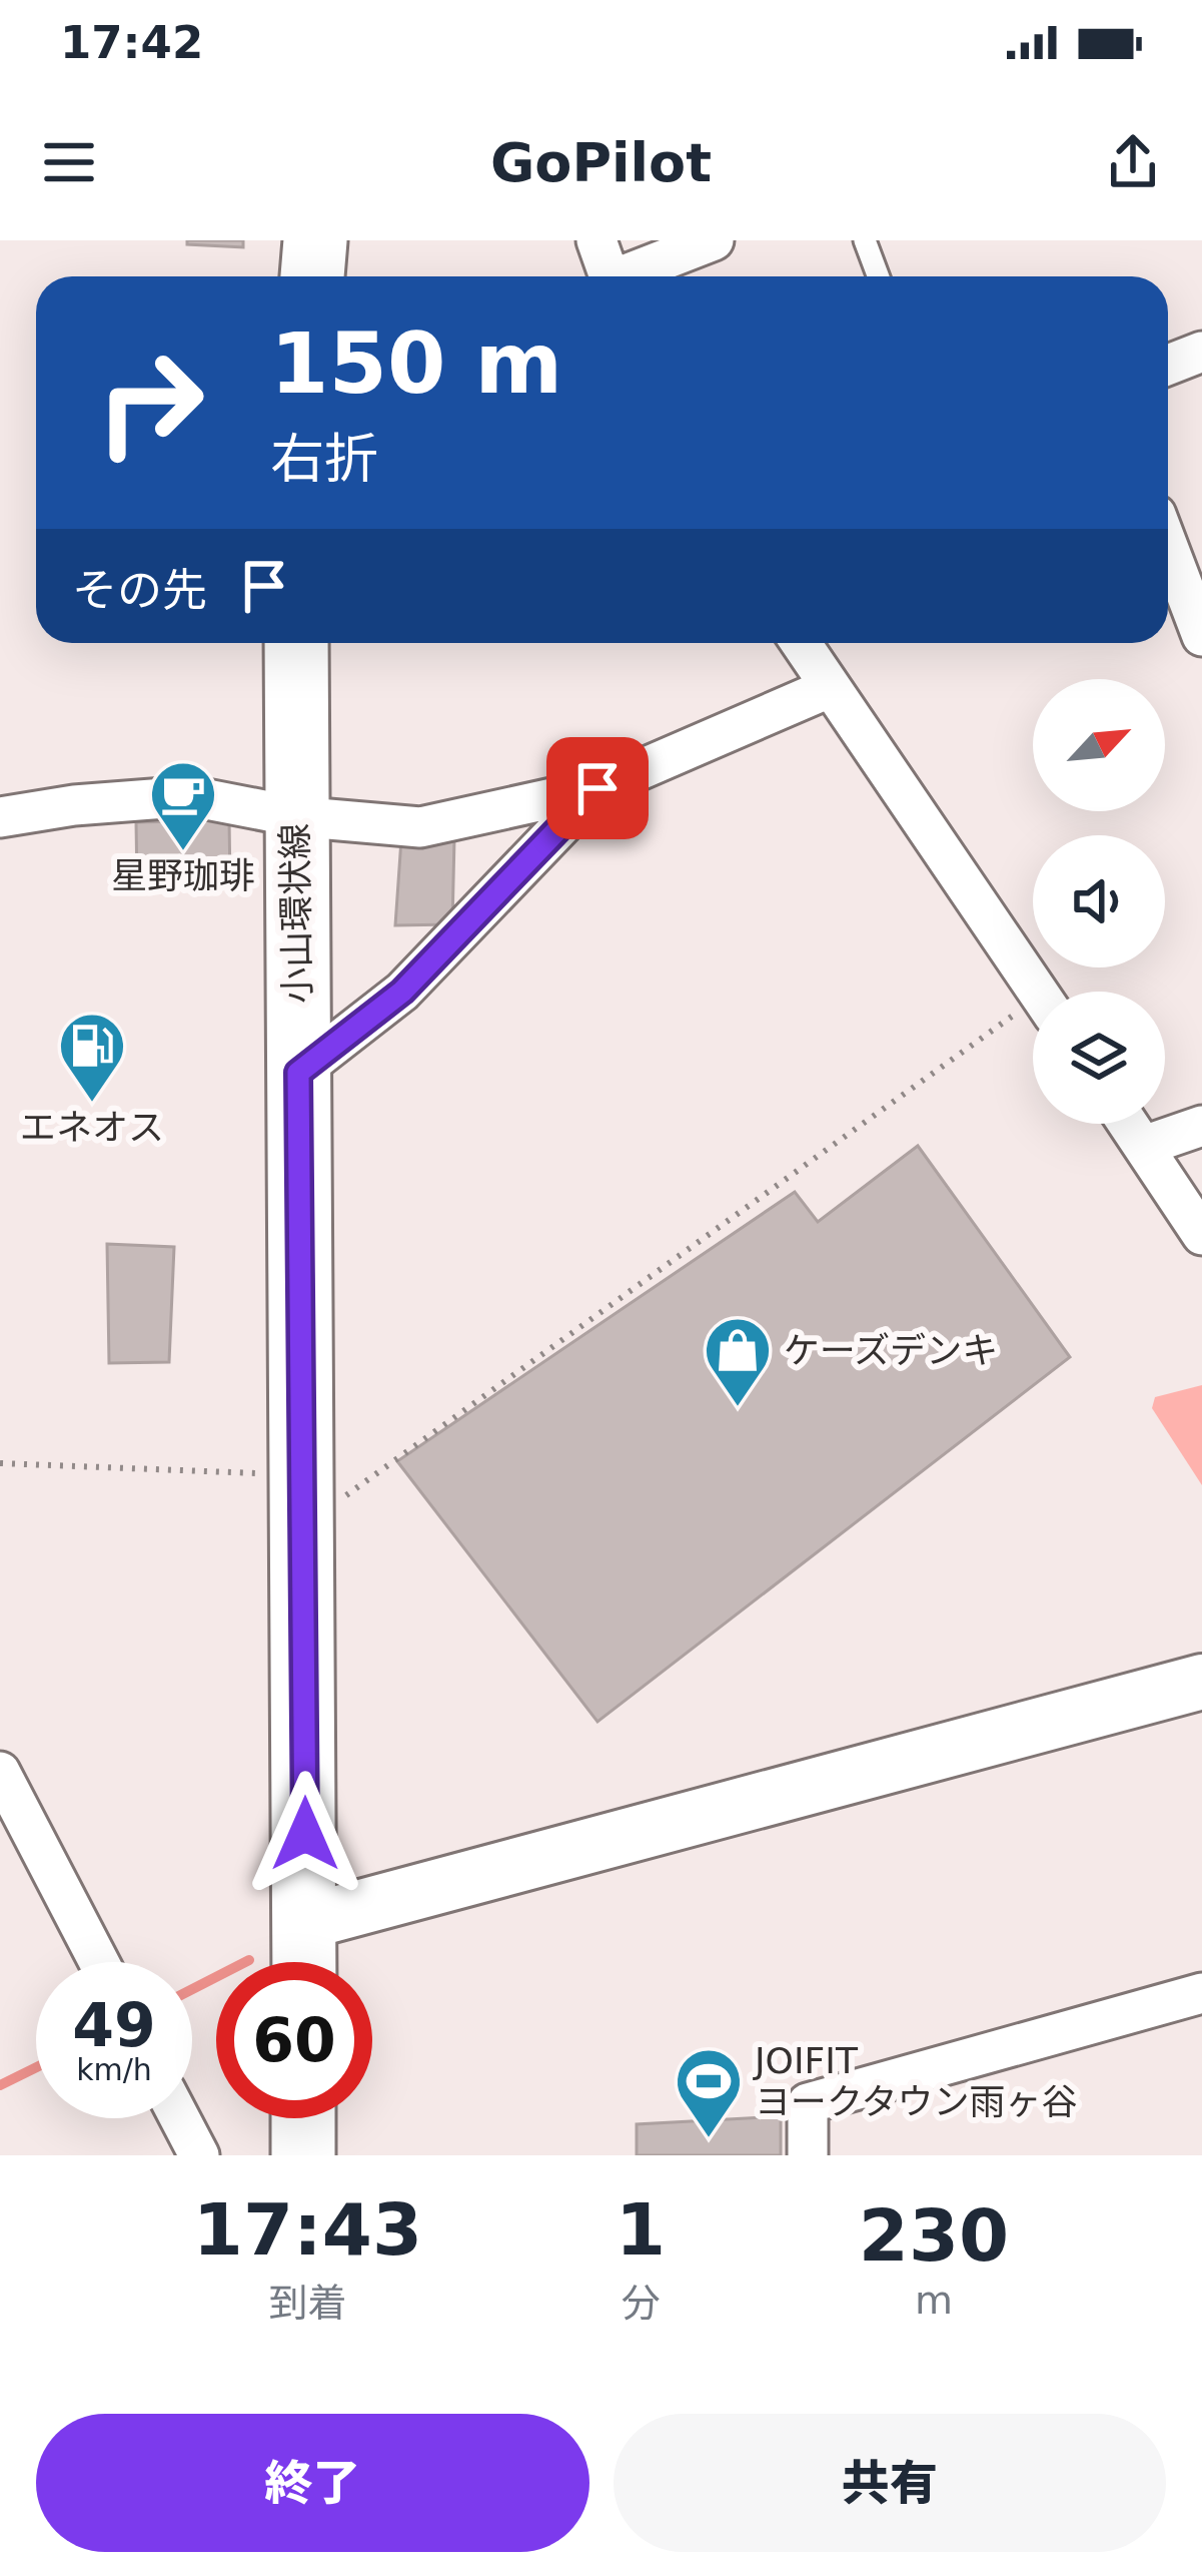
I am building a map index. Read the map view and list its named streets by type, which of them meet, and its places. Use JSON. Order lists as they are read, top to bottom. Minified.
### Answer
{"streets":{"main road":["小山環状線"]},"places":{"cafe":["星野珈琲"],"fuel station":["エネオス"],"shop":["ケーズデンキ"],"sports":["JOIFIT ヨークタウン雨ヶ谷"]},"north":"top right","page":{"status":"17:42","header":"GoPilot","turn":["150 m","右折"],"then":"その先","speed":"49 km/h","limit":"60","eta":["17:43","到着","1","分","230","m"],"buttons":["終了","共有"]}}
